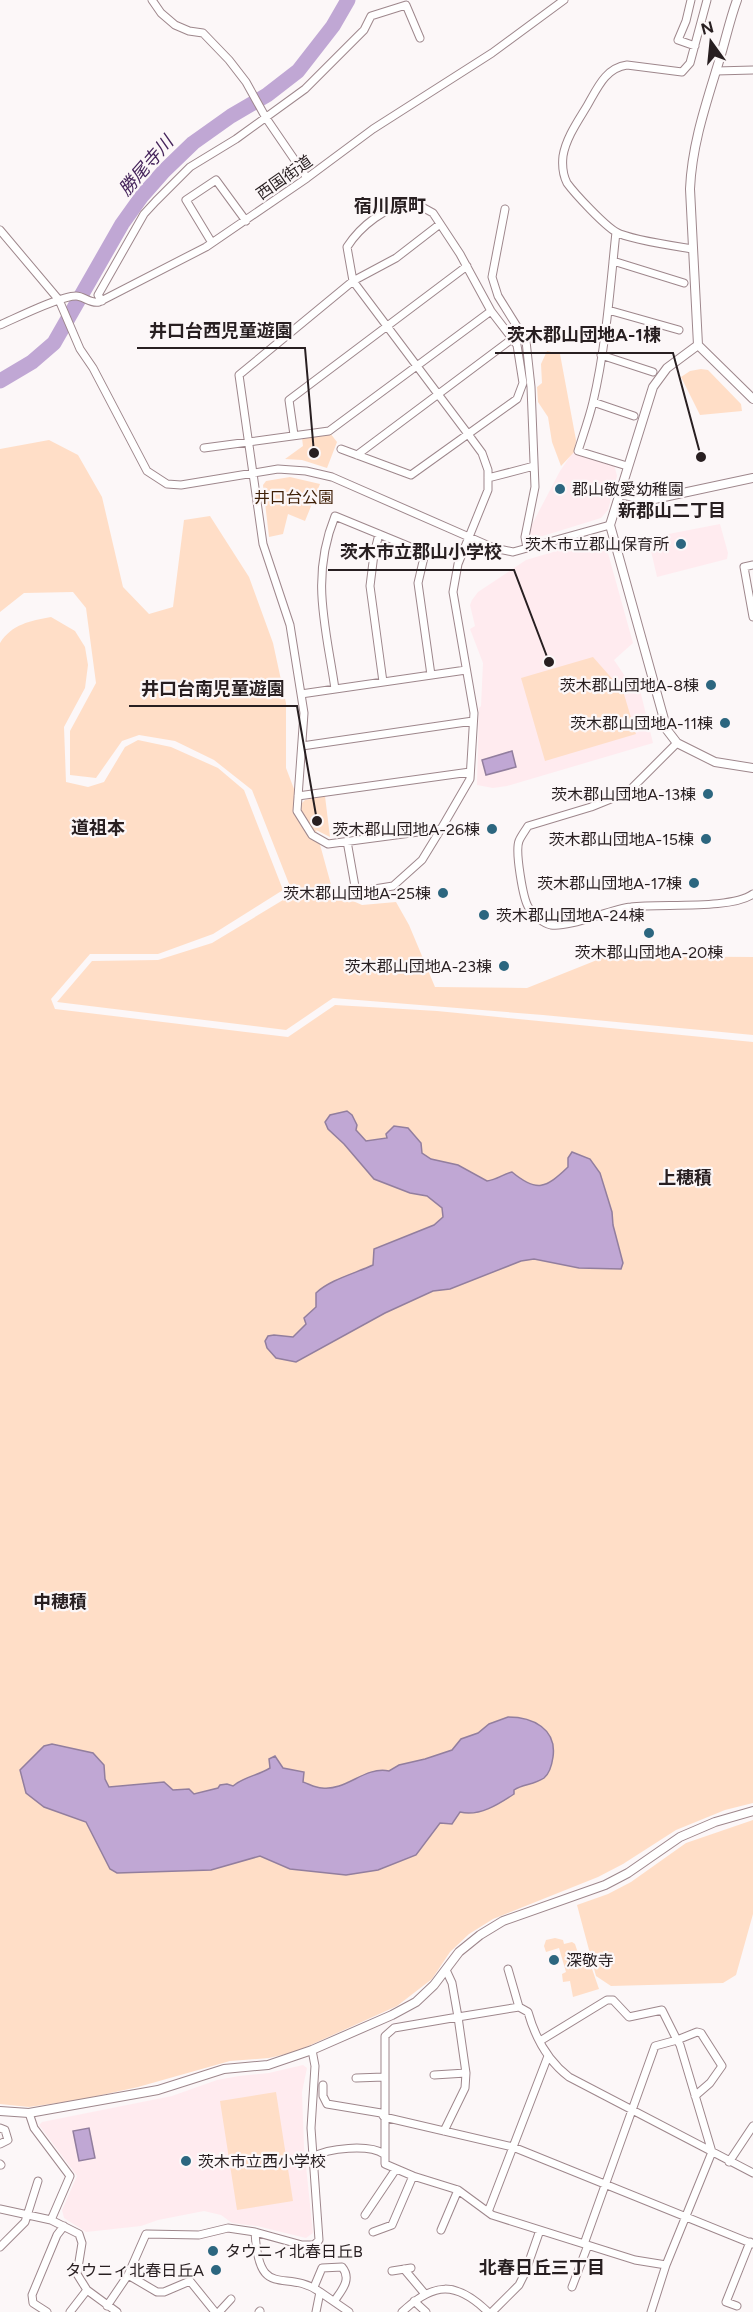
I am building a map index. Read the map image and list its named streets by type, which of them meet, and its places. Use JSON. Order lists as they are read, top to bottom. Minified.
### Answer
{"streets":{"street":["西国街道"]},"districts":["宿川原町","新郡山二丁目","道祖本","上穂積","中穂積","北春日丘三丁目"],"water":["勝尾寺川"],"parks":["井口台公園"],"places":["井口台西児童遊園","茨木郡山団地A-1棟","郡山敬愛幼稚園","茨木市立郡山保育所","茨木市立郡山小学校","茨木郡山団地A-8棟","茨木郡山団地A-11棟","茨木郡山団地A-13棟","井口台南児童遊園","茨木郡山団地A-26棟","茨木郡山団地A-15棟","茨木郡山団地A-17棟","茨木郡山団地A-25棟","茨木郡山団地A-24棟","茨木郡山団地A-20棟","茨木郡山団地A-23棟","深敬寺","茨木市立西小学校","タウニィ北春日丘B","タウニィ北春日丘A"],"north":"top"}
